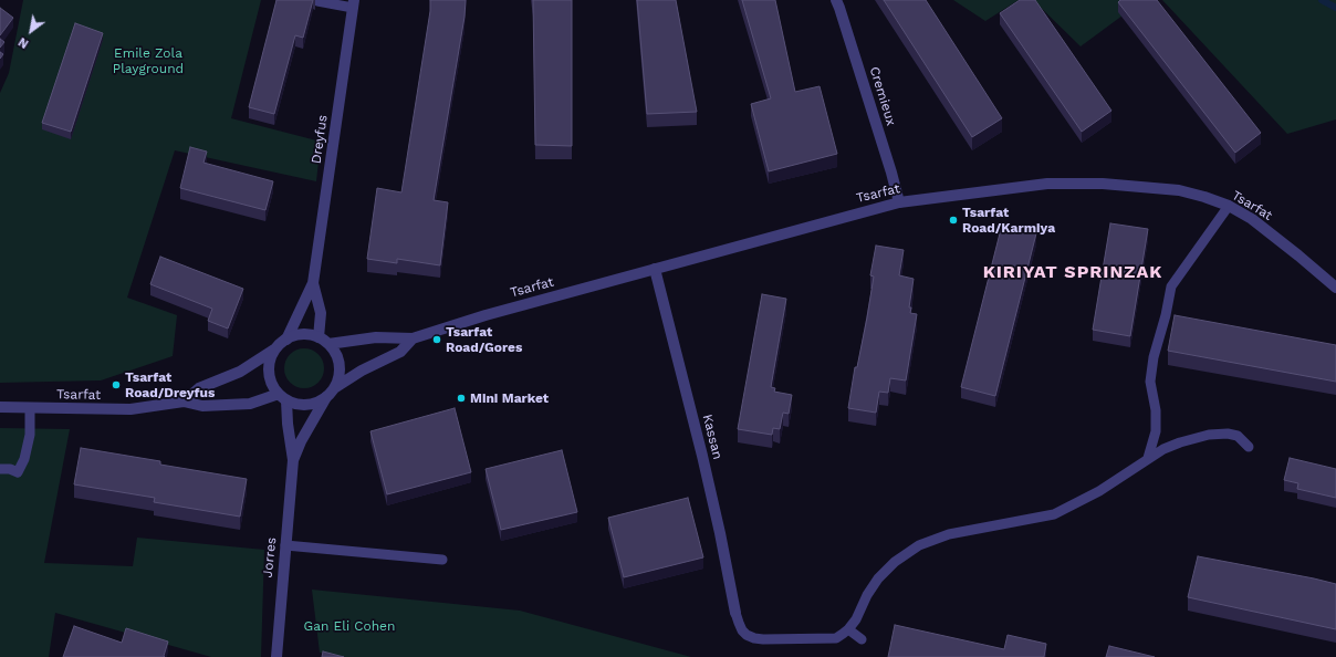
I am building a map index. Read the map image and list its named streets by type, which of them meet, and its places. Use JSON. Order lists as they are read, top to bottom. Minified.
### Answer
{"streets":{"street":["Cremieux","Dreyfus","Tsarfat","Kassan","Jorres"]},"crossings":[["Cremieux","Tsarfat"],["Dreyfus","Tsarfat"],["Dreyfus","Jorres"],["Tsarfat","Kassan"],["Tsarfat","Jorres"]],"districts":["KIRIYAT SPRINZAK"],"parks":["Emile Zola Playground","Gan Eli Cohen"],"places":["Tsarfat Road/Karmiya","Tsarfat Road/Gores","Tsarfat Road/Dreyfus","Mini Market"],"north":"bottom left"}
